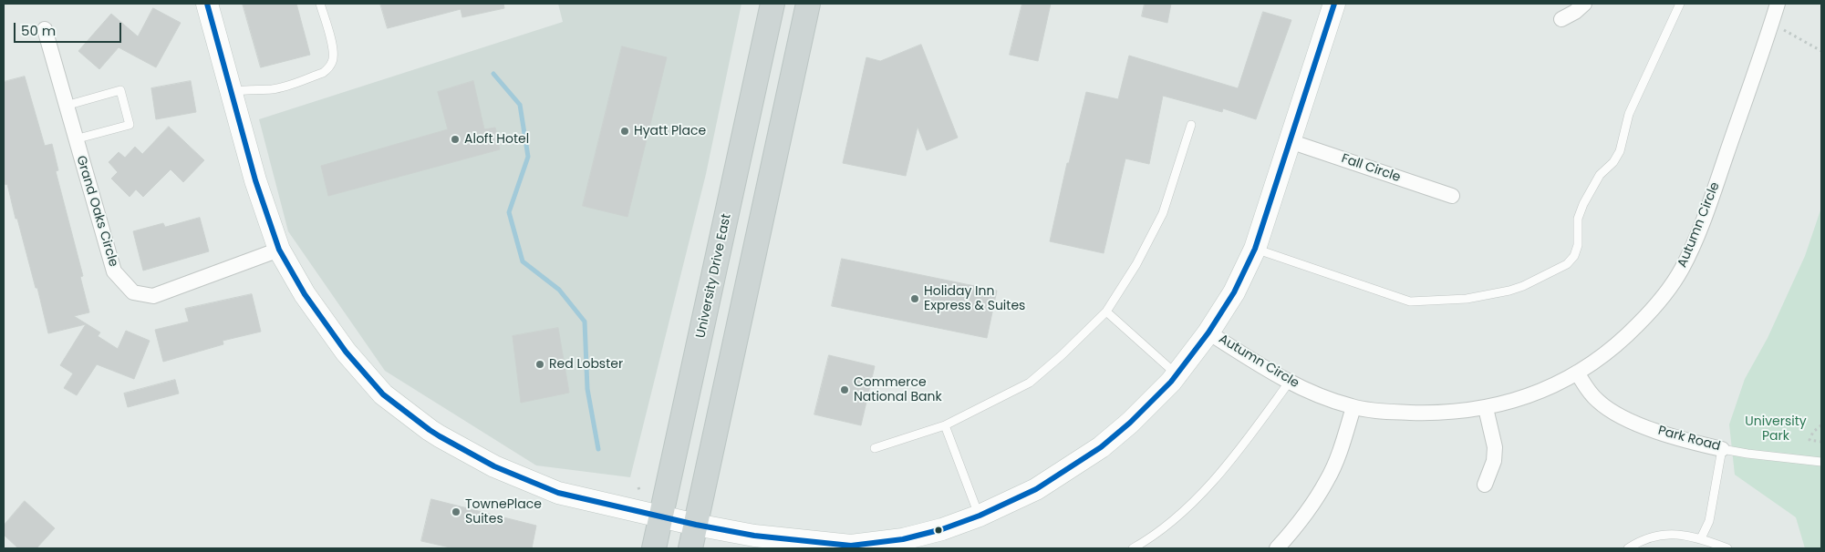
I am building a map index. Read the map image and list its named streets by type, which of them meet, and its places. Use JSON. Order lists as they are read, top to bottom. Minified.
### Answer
{"streets":{"main road":["University Drive East"],"street":["Fall Circle","Grand Oaks Circle","Autumn Circle","Park Road"]},"crossings":[["Autumn Circle","Park Road"]],"parks":["University Park"],"places":["Hyatt Place","Aloft Hotel","Holiday Inn Express & Suites","Red Lobster","Commerce National Bank","TownePlace Suites"],"scale_bar":"50 m"}
